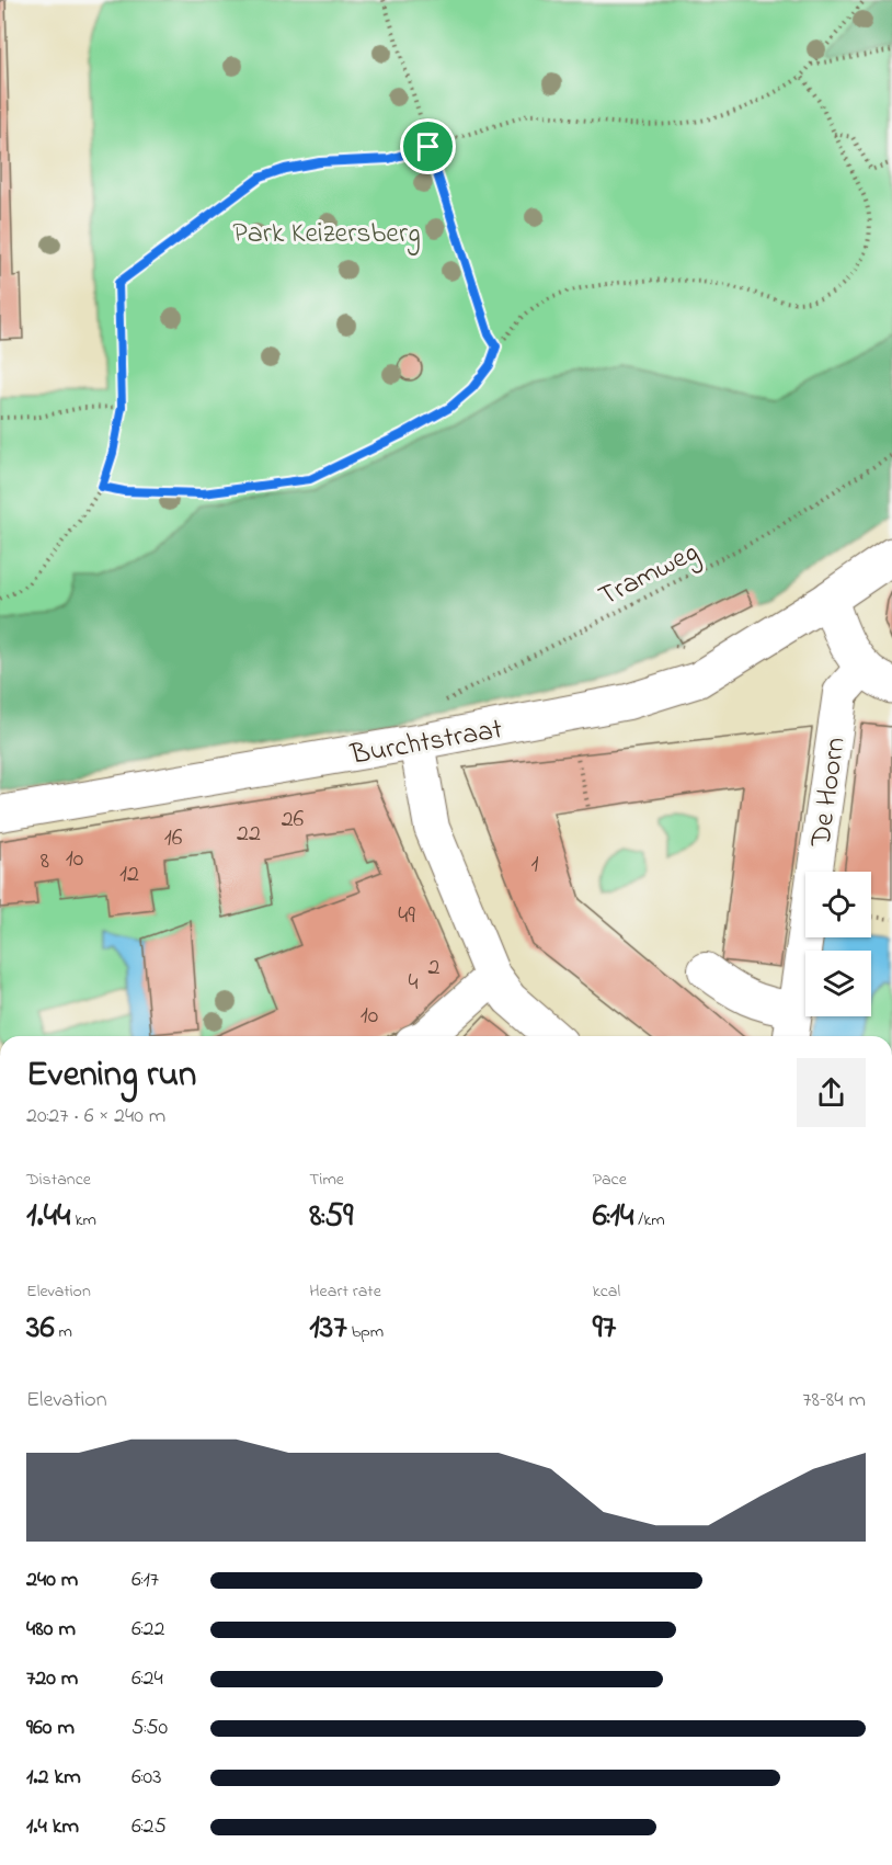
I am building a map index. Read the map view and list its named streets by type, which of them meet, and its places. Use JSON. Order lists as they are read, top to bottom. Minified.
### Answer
{"streets":{"street":["Burchtstraat","De Hoorn"],"path":["Tramweg"]},"parks":["Park Keizersberg"],"house_numbers":["26","22","16","10","8","1","12","49","2","4","10"],"page":{"heading":["Evening run","20:27 · 6 × 240 m"],"stats":[["Distance","1.44 km"],["Time","8:59"],["Pace","6:14 /km"],["Elevation","36 m"],["Heart rate","137 bpm"],["kcal","97"]],"chart":["Elevation","78–84 m"],"list":[{"name":"240 m","note":"6:17"},{"name":"480 m","note":"6:22"},{"name":"720 m","note":"6:24"},{"name":"960 m","note":"5:50"},{"name":"1.2 km","note":"6:03"},{"name":"1.4 km","note":"6:25"}]}}
